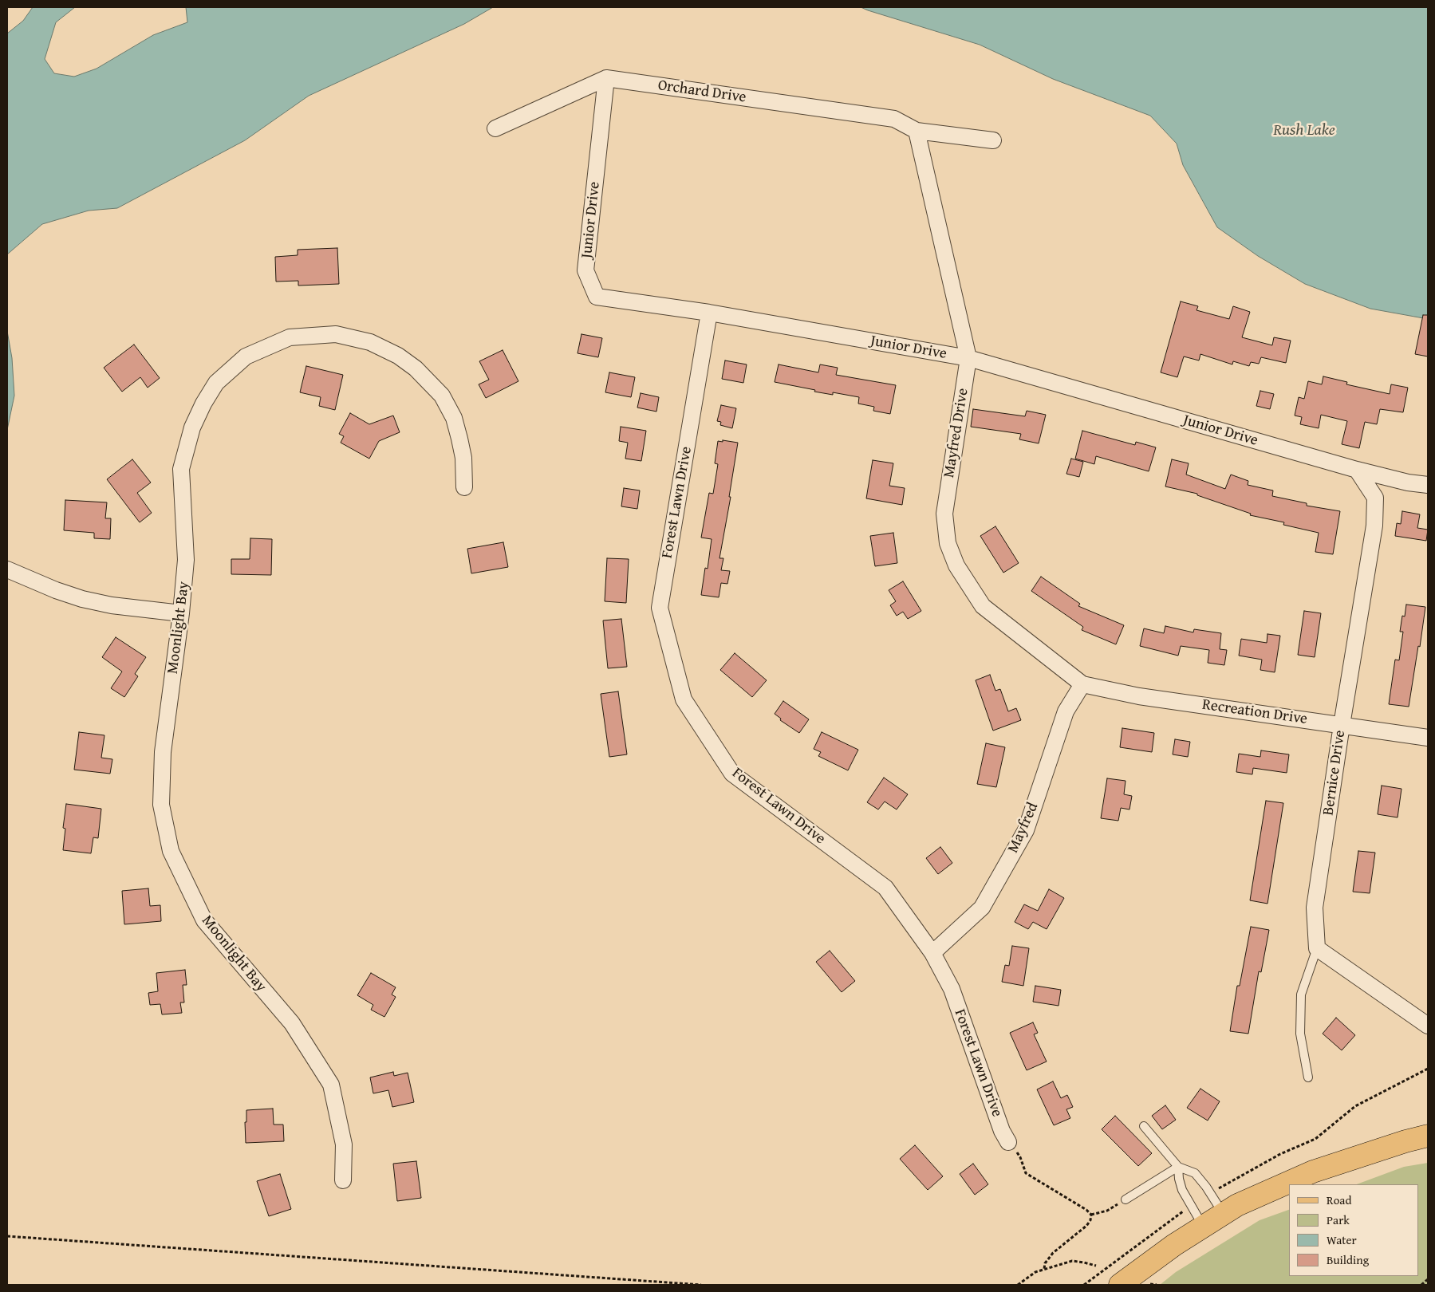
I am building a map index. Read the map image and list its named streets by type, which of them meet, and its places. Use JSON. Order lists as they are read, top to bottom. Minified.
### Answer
{"streets":{"street":["Orchard Drive","Junior Drive","Mayfred Drive","Forest Lawn Drive","Moonlight Bay","Recreation Drive","Bernice Drive","Mayfred"]},"crossings":[["Orchard Drive","Junior Drive"],["Orchard Drive","Mayfred Drive"],["Junior Drive","Mayfred Drive"],["Junior Drive","Forest Lawn Drive"],["Junior Drive","Bernice Drive"],["Mayfred Drive","Recreation Drive"],["Mayfred Drive","Mayfred"],["Forest Lawn Drive","Mayfred"],["Recreation Drive","Bernice Drive"],["Recreation Drive","Mayfred"]],"water":["Rush Lake"],"legend":["Road","Park","Water","Building"]}
